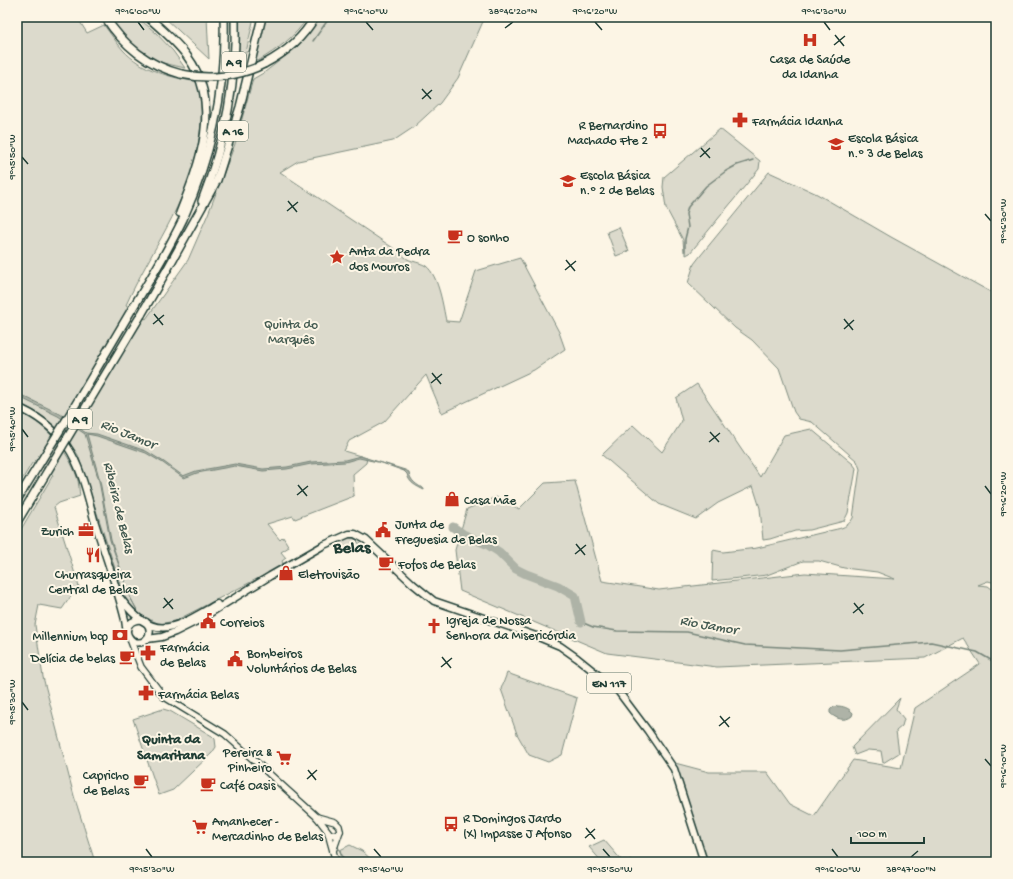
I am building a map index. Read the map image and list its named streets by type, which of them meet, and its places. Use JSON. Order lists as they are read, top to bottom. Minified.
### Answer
{"streets":{"highway":["A 9","A 16"],"main road":["EN 117"]},"crossings":[["A 9","A 16"]],"districts":["Belas","Quinta da Samaritana"],"water":["Rio Jamor","Ribeira de Belas"],"parks":["Quinta do Marquês"],"places":{"hospital":["Casa de Saúde da Idanha"],"pharmacy":["Farmácia Idanha","Farmácia de Belas","Farmácia Belas"],"bus stop":["R Bernardino Machado Fte 2","R Domingos Jardo (X) Impasse J Afonso"],"school or university":["Escola Básica n.º 3 de Belas","Escola Básica n.º 2 de Belas"],"cafe":["O sonho","Fofos de Belas","Delícia de belas","Capricho de Belas","Café Oasis"],"place":["Anta da Pedra dos Mouros"],"shop":["Casa Mãe","Eletrovisão"],"office":["Zurich"],"public building":["Junta de Freguesia de Belas","Correios","Bombeiros Voluntários de Belas"],"restaurant":["Churrasqueira Central de Belas"],"church":["Igreja de Nossa Senhora da Misericórdia"],"bank":["Millennium bcp"],"supermarket":["Pereira & Pinheiro","Amanhecer - Mercadinho de Belas"]},"scale_bar":"100 m","coordinates":["9°16'00\"W","9°16'10\"W","38°46'20\"N","9°16'20\"W","9°16'30\"W","9°15'50\"W","9°15'40\"W","9°15'30\"W","38°47'00\"N"]}
